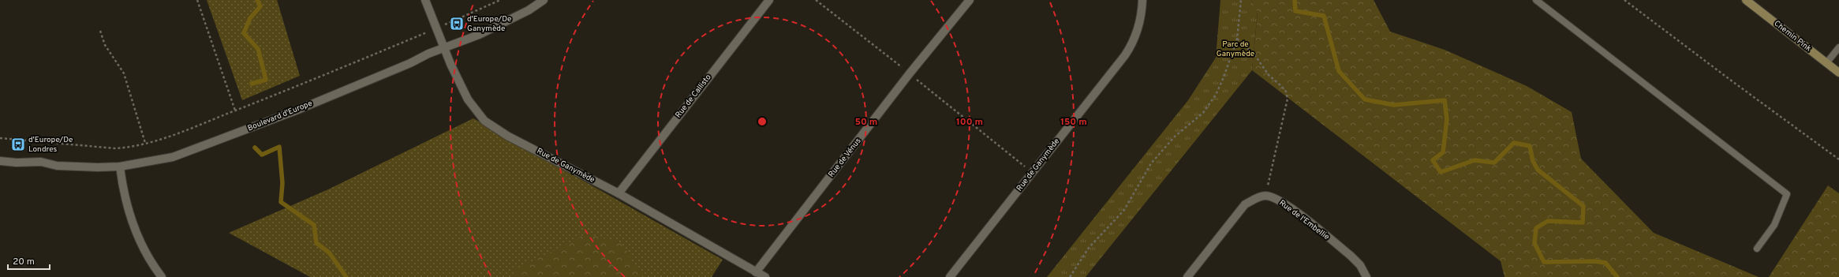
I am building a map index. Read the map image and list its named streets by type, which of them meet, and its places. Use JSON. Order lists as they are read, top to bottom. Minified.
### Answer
{"streets":{"main road":["Chemin Pink"],"street":["Rue de Callisto","Boulevard d'Europe","Rue de Vénus","Rue de Ganymède","Rue de l'Embellie"]},"crossings":[["Rue de Callisto","Rue de Ganymède"],["Boulevard d'Europe","Rue de Ganymède"],["Rue de Vénus","Rue de Ganymède"]],"parks":["Parc de Ganymède"],"places":{"bus stop":["d'Europe/De Ganymède","d'Europe/De Londres"]},"scale_bar":"20 m","rings":["50 m","100 m","150 m"]}
